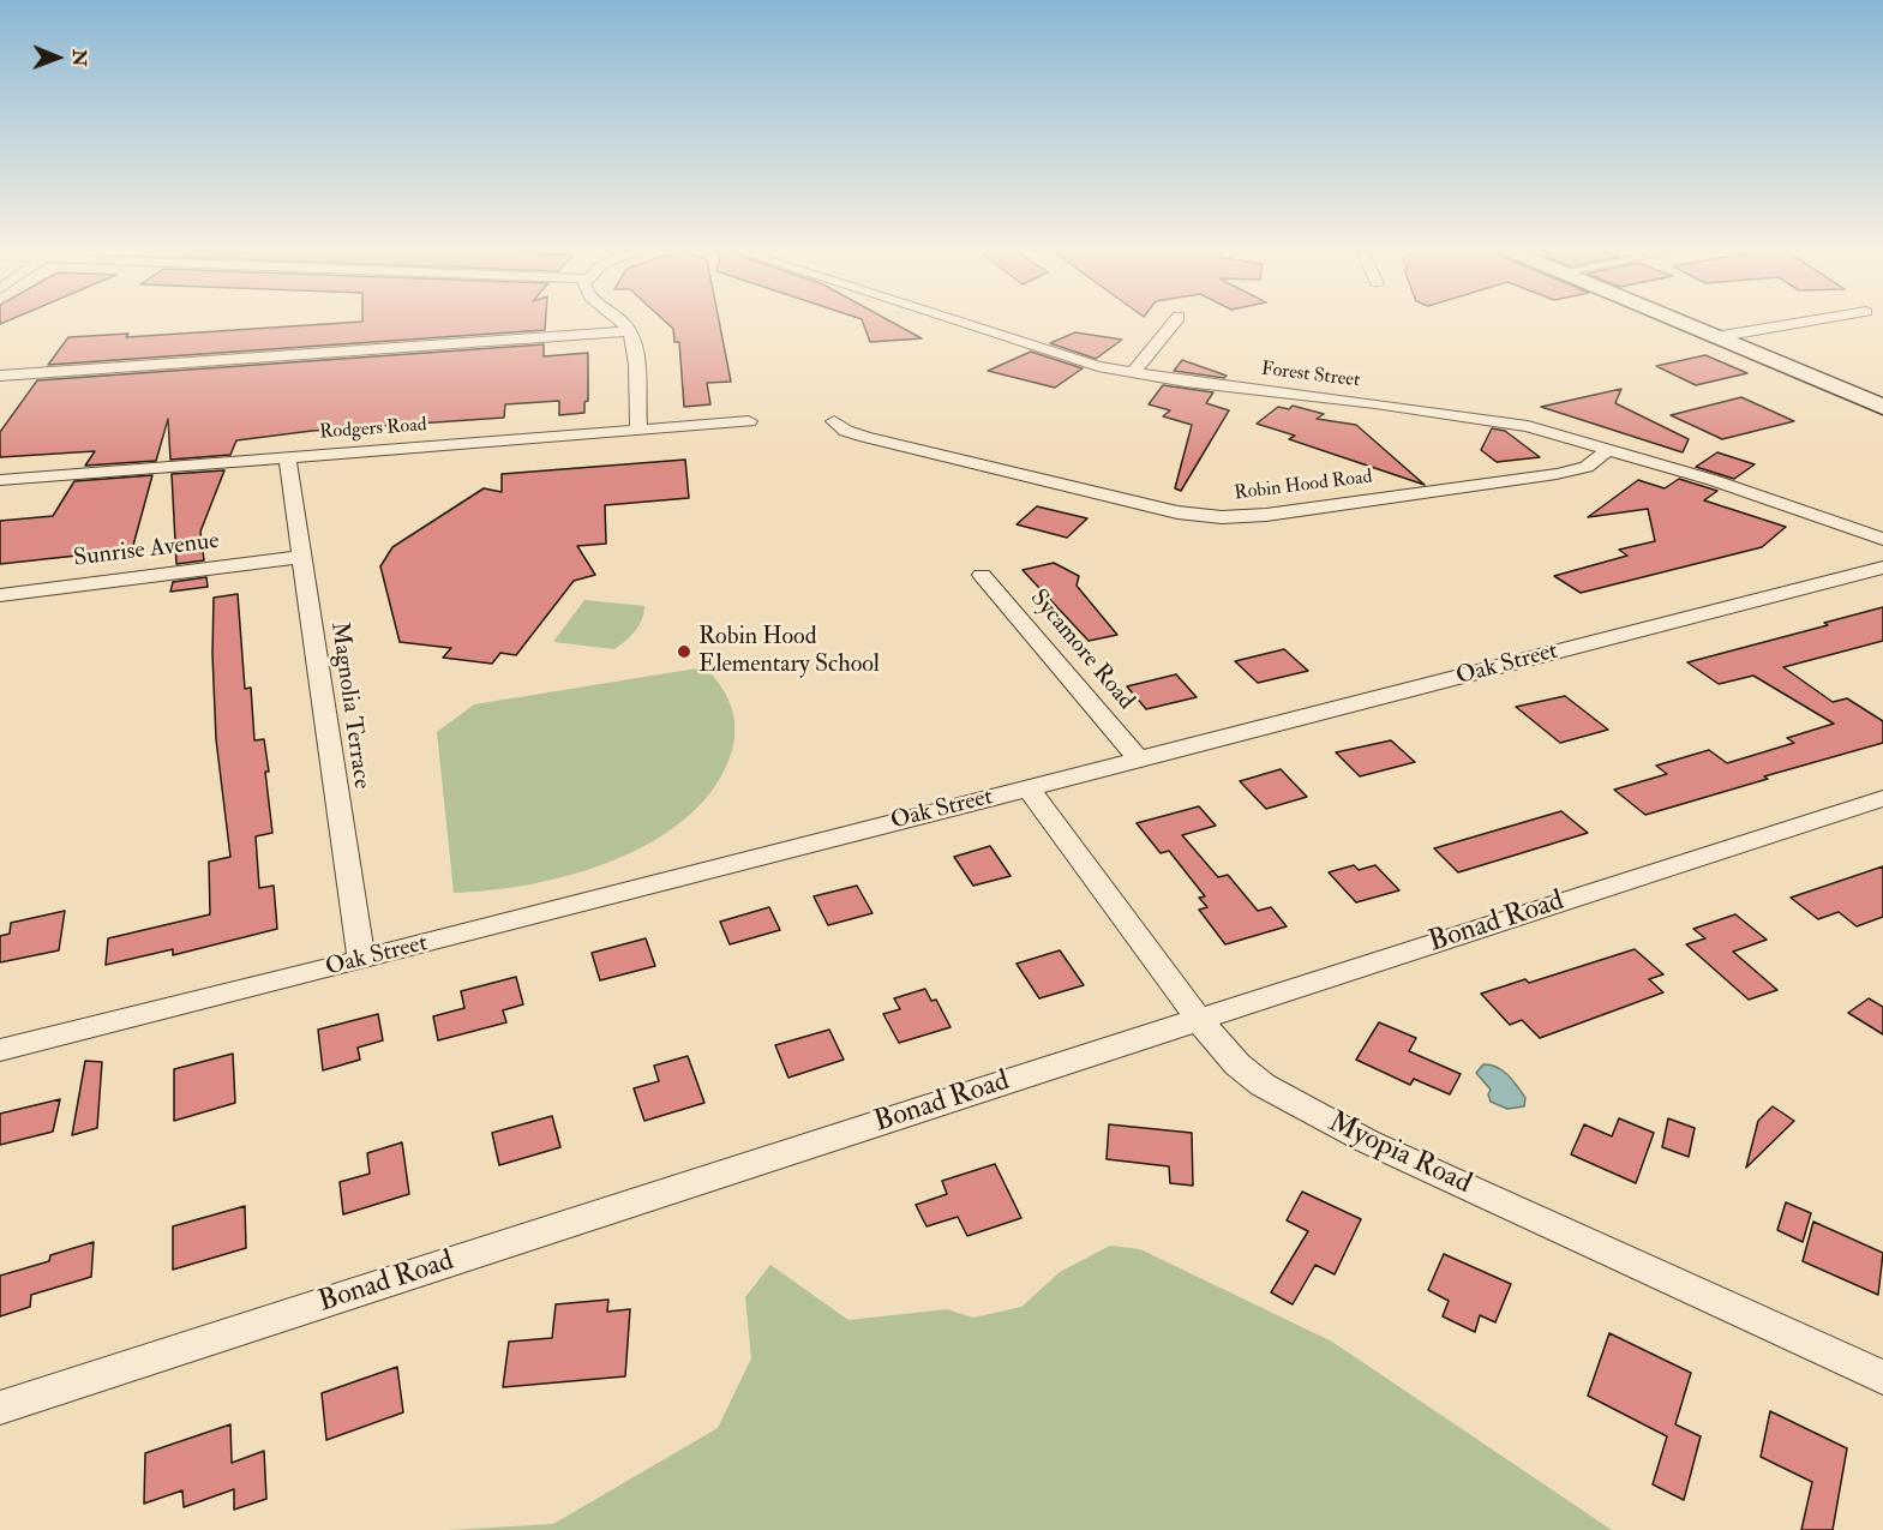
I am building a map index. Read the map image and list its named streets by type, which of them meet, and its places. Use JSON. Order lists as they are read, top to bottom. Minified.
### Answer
{"streets":{"street":["Forest Street","Rodgers Road","Robin Hood Road","Sunrise Avenue","Sycamore Road","Oak Street","Magnolia Terrace","Bonad Road","Myopia Road"]},"crossings":[["Forest Street","Robin Hood Road"],["Rodgers Road","Magnolia Terrace"],["Sunrise Avenue","Magnolia Terrace"],["Sycamore Road","Oak Street"],["Oak Street","Magnolia Terrace"],["Oak Street","Myopia Road"],["Bonad Road","Myopia Road"]],"places":["Robin Hood Elementary School"],"north":"right"}
